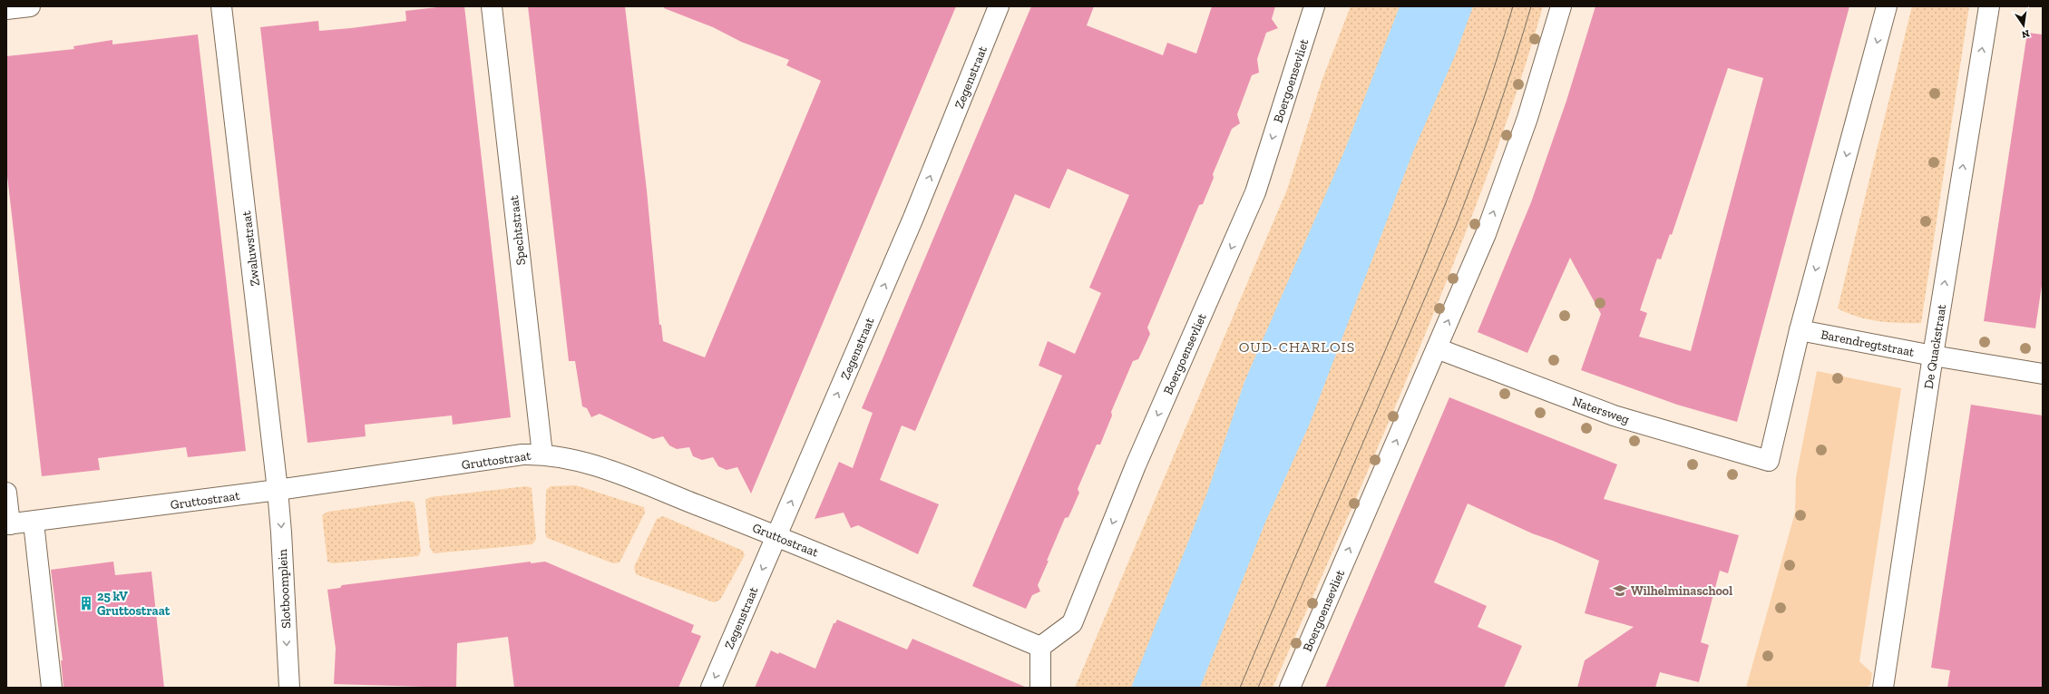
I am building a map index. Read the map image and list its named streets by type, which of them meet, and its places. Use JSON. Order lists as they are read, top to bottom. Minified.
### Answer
{"streets":{"street":["Zegenstraat","Boergoensevliet","Spechtstraat","Zwaluwstraat","Barendregtstraat","De Quackstraat","Natersweg","Gruttostraat","Slotboomplein"]},"crossings":[["Zegenstraat","Gruttostraat"],["Boergoensevliet","Natersweg"],["Boergoensevliet","Gruttostraat"],["Spechtstraat","Gruttostraat"],["Zwaluwstraat","Gruttostraat"],["Zwaluwstraat","Slotboomplein"],["Barendregtstraat","De Quackstraat"],["Barendregtstraat","Natersweg"],["Gruttostraat","Slotboomplein"]],"one_way":["Slotboomplein"],"districts":["OUD-CHARLOIS"],"places":{"school or university":["Wilhelminaschool"],"building":["25 kV Gruttostraat"]},"north":"bottom"}
